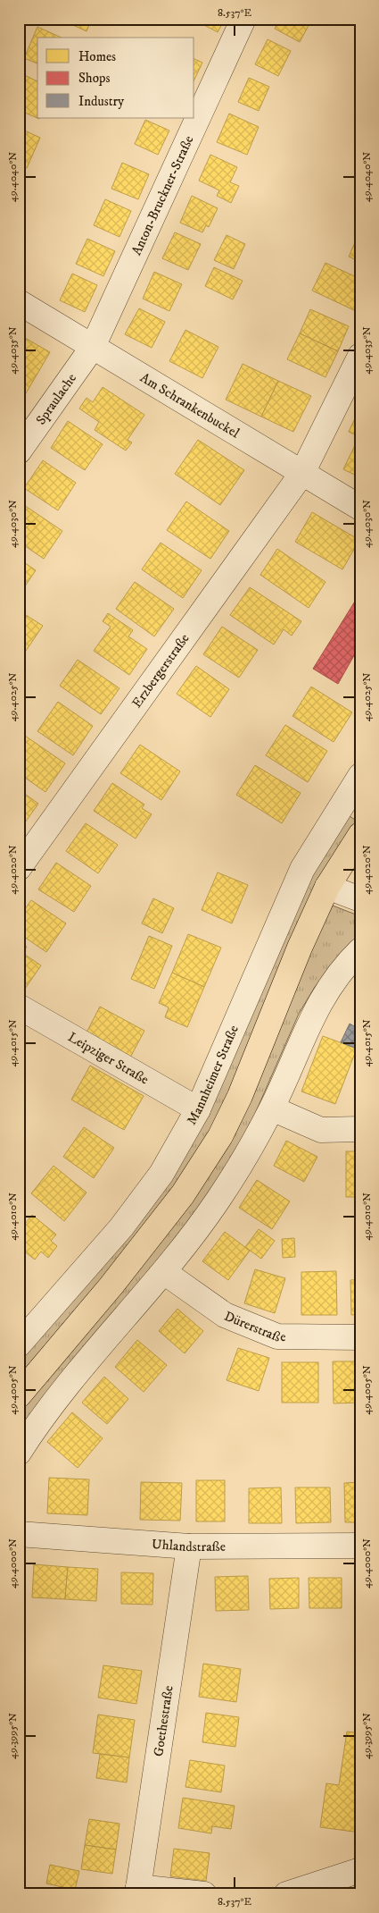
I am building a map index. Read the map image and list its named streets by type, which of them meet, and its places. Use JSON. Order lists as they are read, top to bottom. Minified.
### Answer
{"streets":{"street":["Anton-Bruckner-Straße","Spraulache","Am Schrankenbuckel","Erzbergerstraße","Leipziger Straße","Mannheimer Straße","Dürerstraße","Uhlandstraße","Goethestraße"]},"crossings":[["Anton-Bruckner-Straße","Spraulache"],["Anton-Bruckner-Straße","Am Schrankenbuckel"],["Spraulache","Am Schrankenbuckel"],["Am Schrankenbuckel","Erzbergerstraße"],["Leipziger Straße","Mannheimer Straße"],["Uhlandstraße","Goethestraße"]],"legend":["Homes","Shops","Industry"],"coordinates":["8.537°E","49.4040°N","49.4035°N","49.4030°N","49.4025°N","49.4020°N","49.4015°N","49.4010°N","49.4005°N","49.4000°N","49.3995°N"]}
